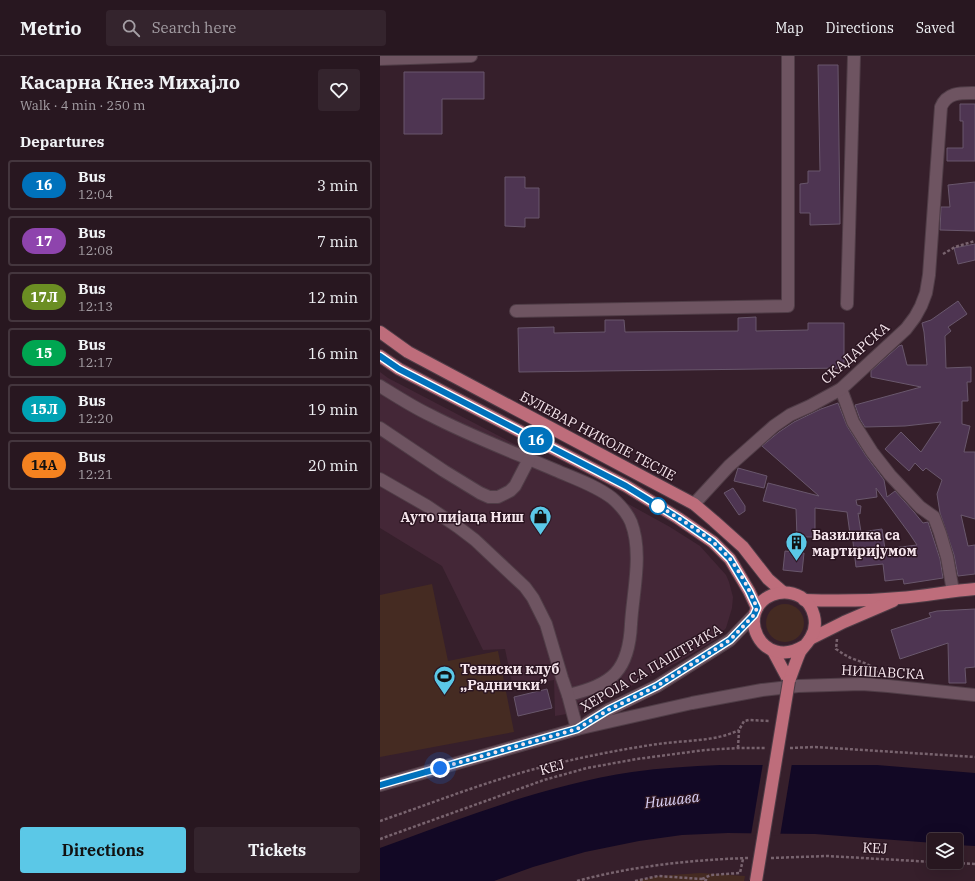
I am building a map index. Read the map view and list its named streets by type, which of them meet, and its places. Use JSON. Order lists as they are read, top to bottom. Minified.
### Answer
{"streets":{"main road":["БУЛЕВАР НИКОЛЕ ТЕСЛЕ"],"street":["СКАДАРСКА","ХЕРОЈА СА ПАШТРИКА","НИШАВСКА"],"path":["КЕЈ"]},"crossings":[["СКАДАРСКА","БУЛЕВАР НИКОЛЕ ТЕСЛЕ"],["БУЛЕВАР НИКОЛЕ ТЕСЛЕ","ХЕРОЈА СА ПАШТРИКА"],["ХЕРОЈА СА ПАШТРИКА","НИШАВСКА"]],"water":["Нишава"],"places":{"shop":["Ауто пијаца Ниш"],"building":["Базилика са мартиријумом"],"sports":["Тениски клуб „Раднички”"]},"lines":["bus line 16"],"page":{"header":"Metrio","search":"Search here","nav":["Map","Directions","Saved"],"heading":[["Касарна Кнез Михајло","Walk · 4 min · 250 m"],"Departures"],"on_map":"16","list":[{"mark":"16","name":"Bus","note":"12:04","value":"3 min"},{"mark":"17","name":"Bus","note":"12:08","value":"7 min"},{"mark":"17Л","name":"Bus","note":"12:13","value":"12 min"},{"mark":"15","name":"Bus","note":"12:17","value":"16 min"},{"mark":"15Л","name":"Bus","note":"12:20","value":"19 min"},{"mark":"14А","name":"Bus","note":"12:21","value":"20 min"}],"buttons":["Directions","Tickets"]}}
